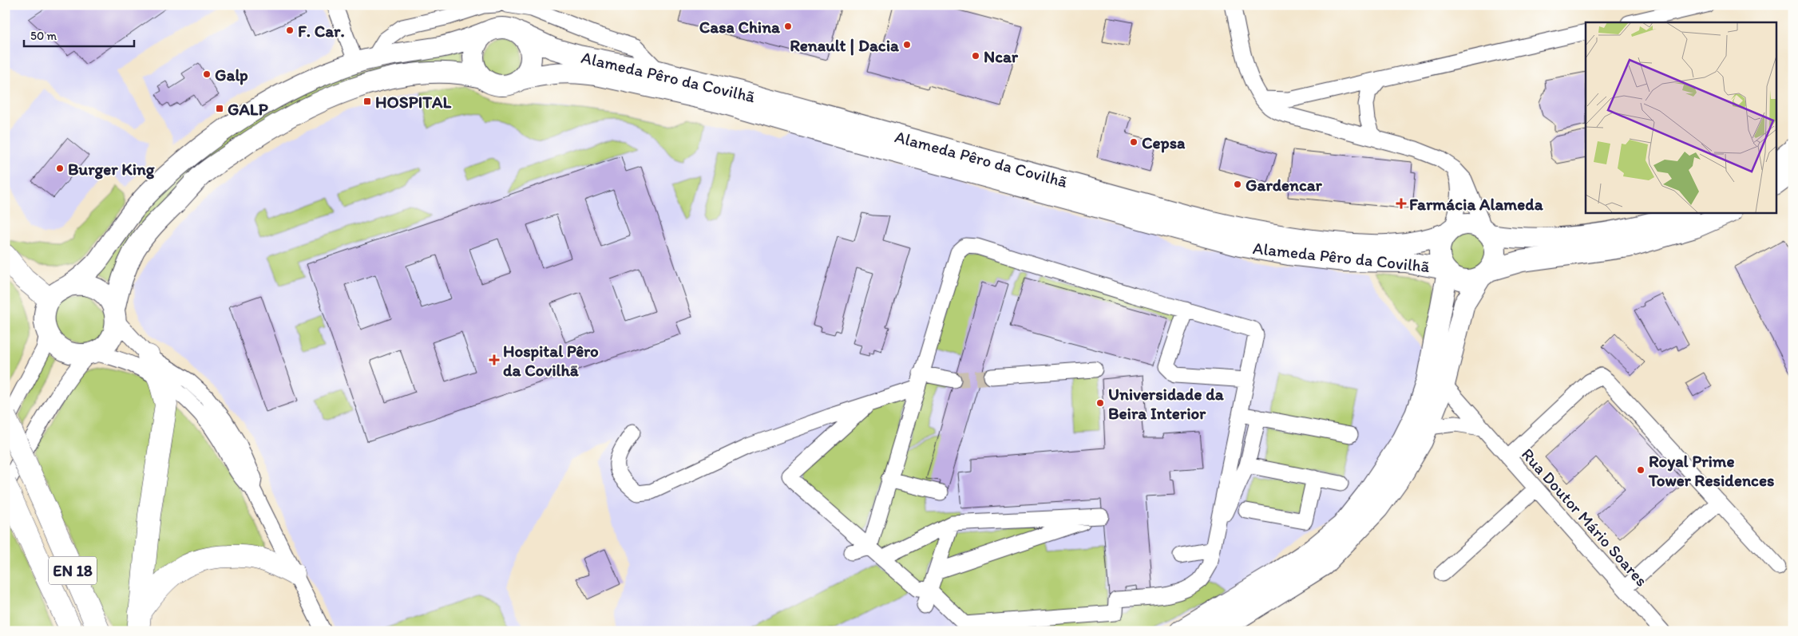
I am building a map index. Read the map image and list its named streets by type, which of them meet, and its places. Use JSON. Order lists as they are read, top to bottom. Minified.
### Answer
{"streets":{"main road":["Alameda Pêro da Covilhã","EN 18"],"street":["Rua Doutor Mário Soares"]},"crossings":[["Alameda Pêro da Covilhã","EN 18"]],"places":{"other":["Casa China","F. Car.","Renault | Dacia","Ncar","Galp","Cepsa","Burger King","Gardencar","Universidade da Beira Interior","Royal Prime Tower Residences"],"transit":["HOSPITAL","GALP"],"health":["Farmácia Alameda","Hospital Pêro da Covilhã"]},"scale_bar":"50 m"}
